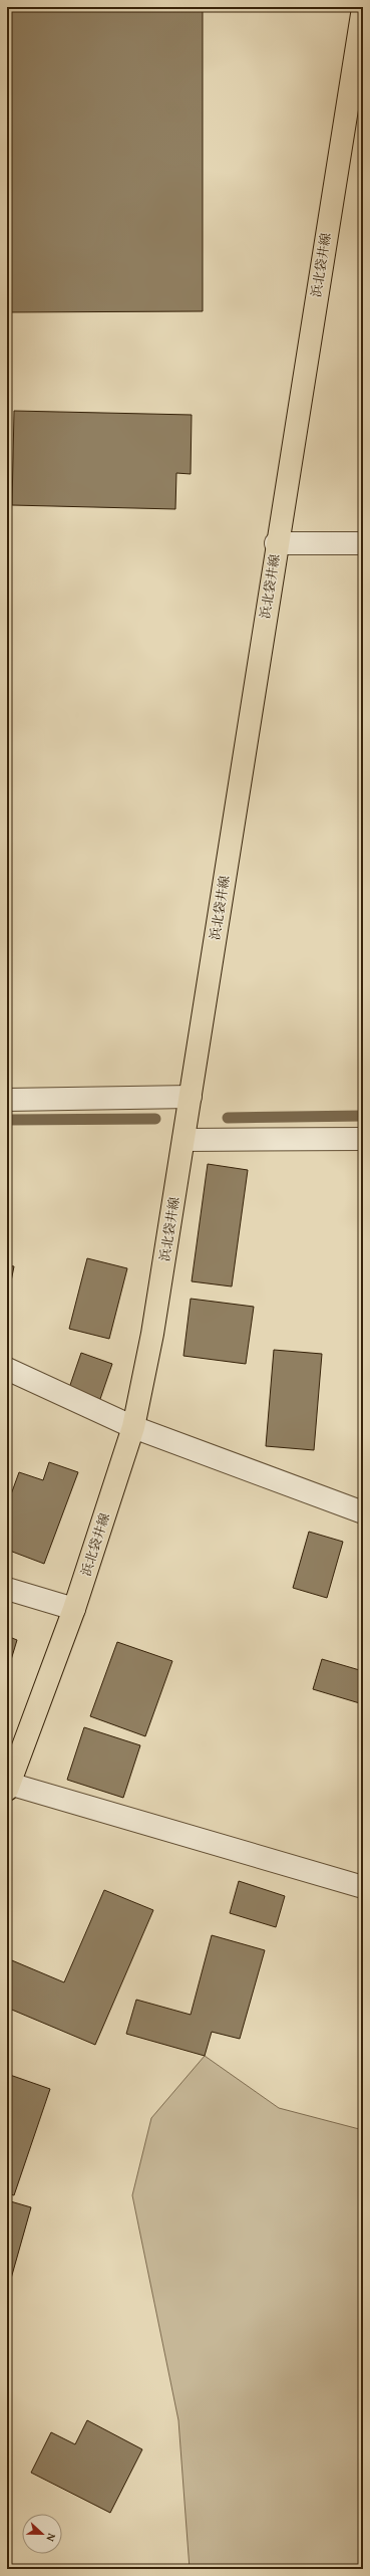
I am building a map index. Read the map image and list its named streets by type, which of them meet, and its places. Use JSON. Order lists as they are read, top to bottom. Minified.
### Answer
{"streets":{"main road":["浜北袋井線"]},"north":"right"}
